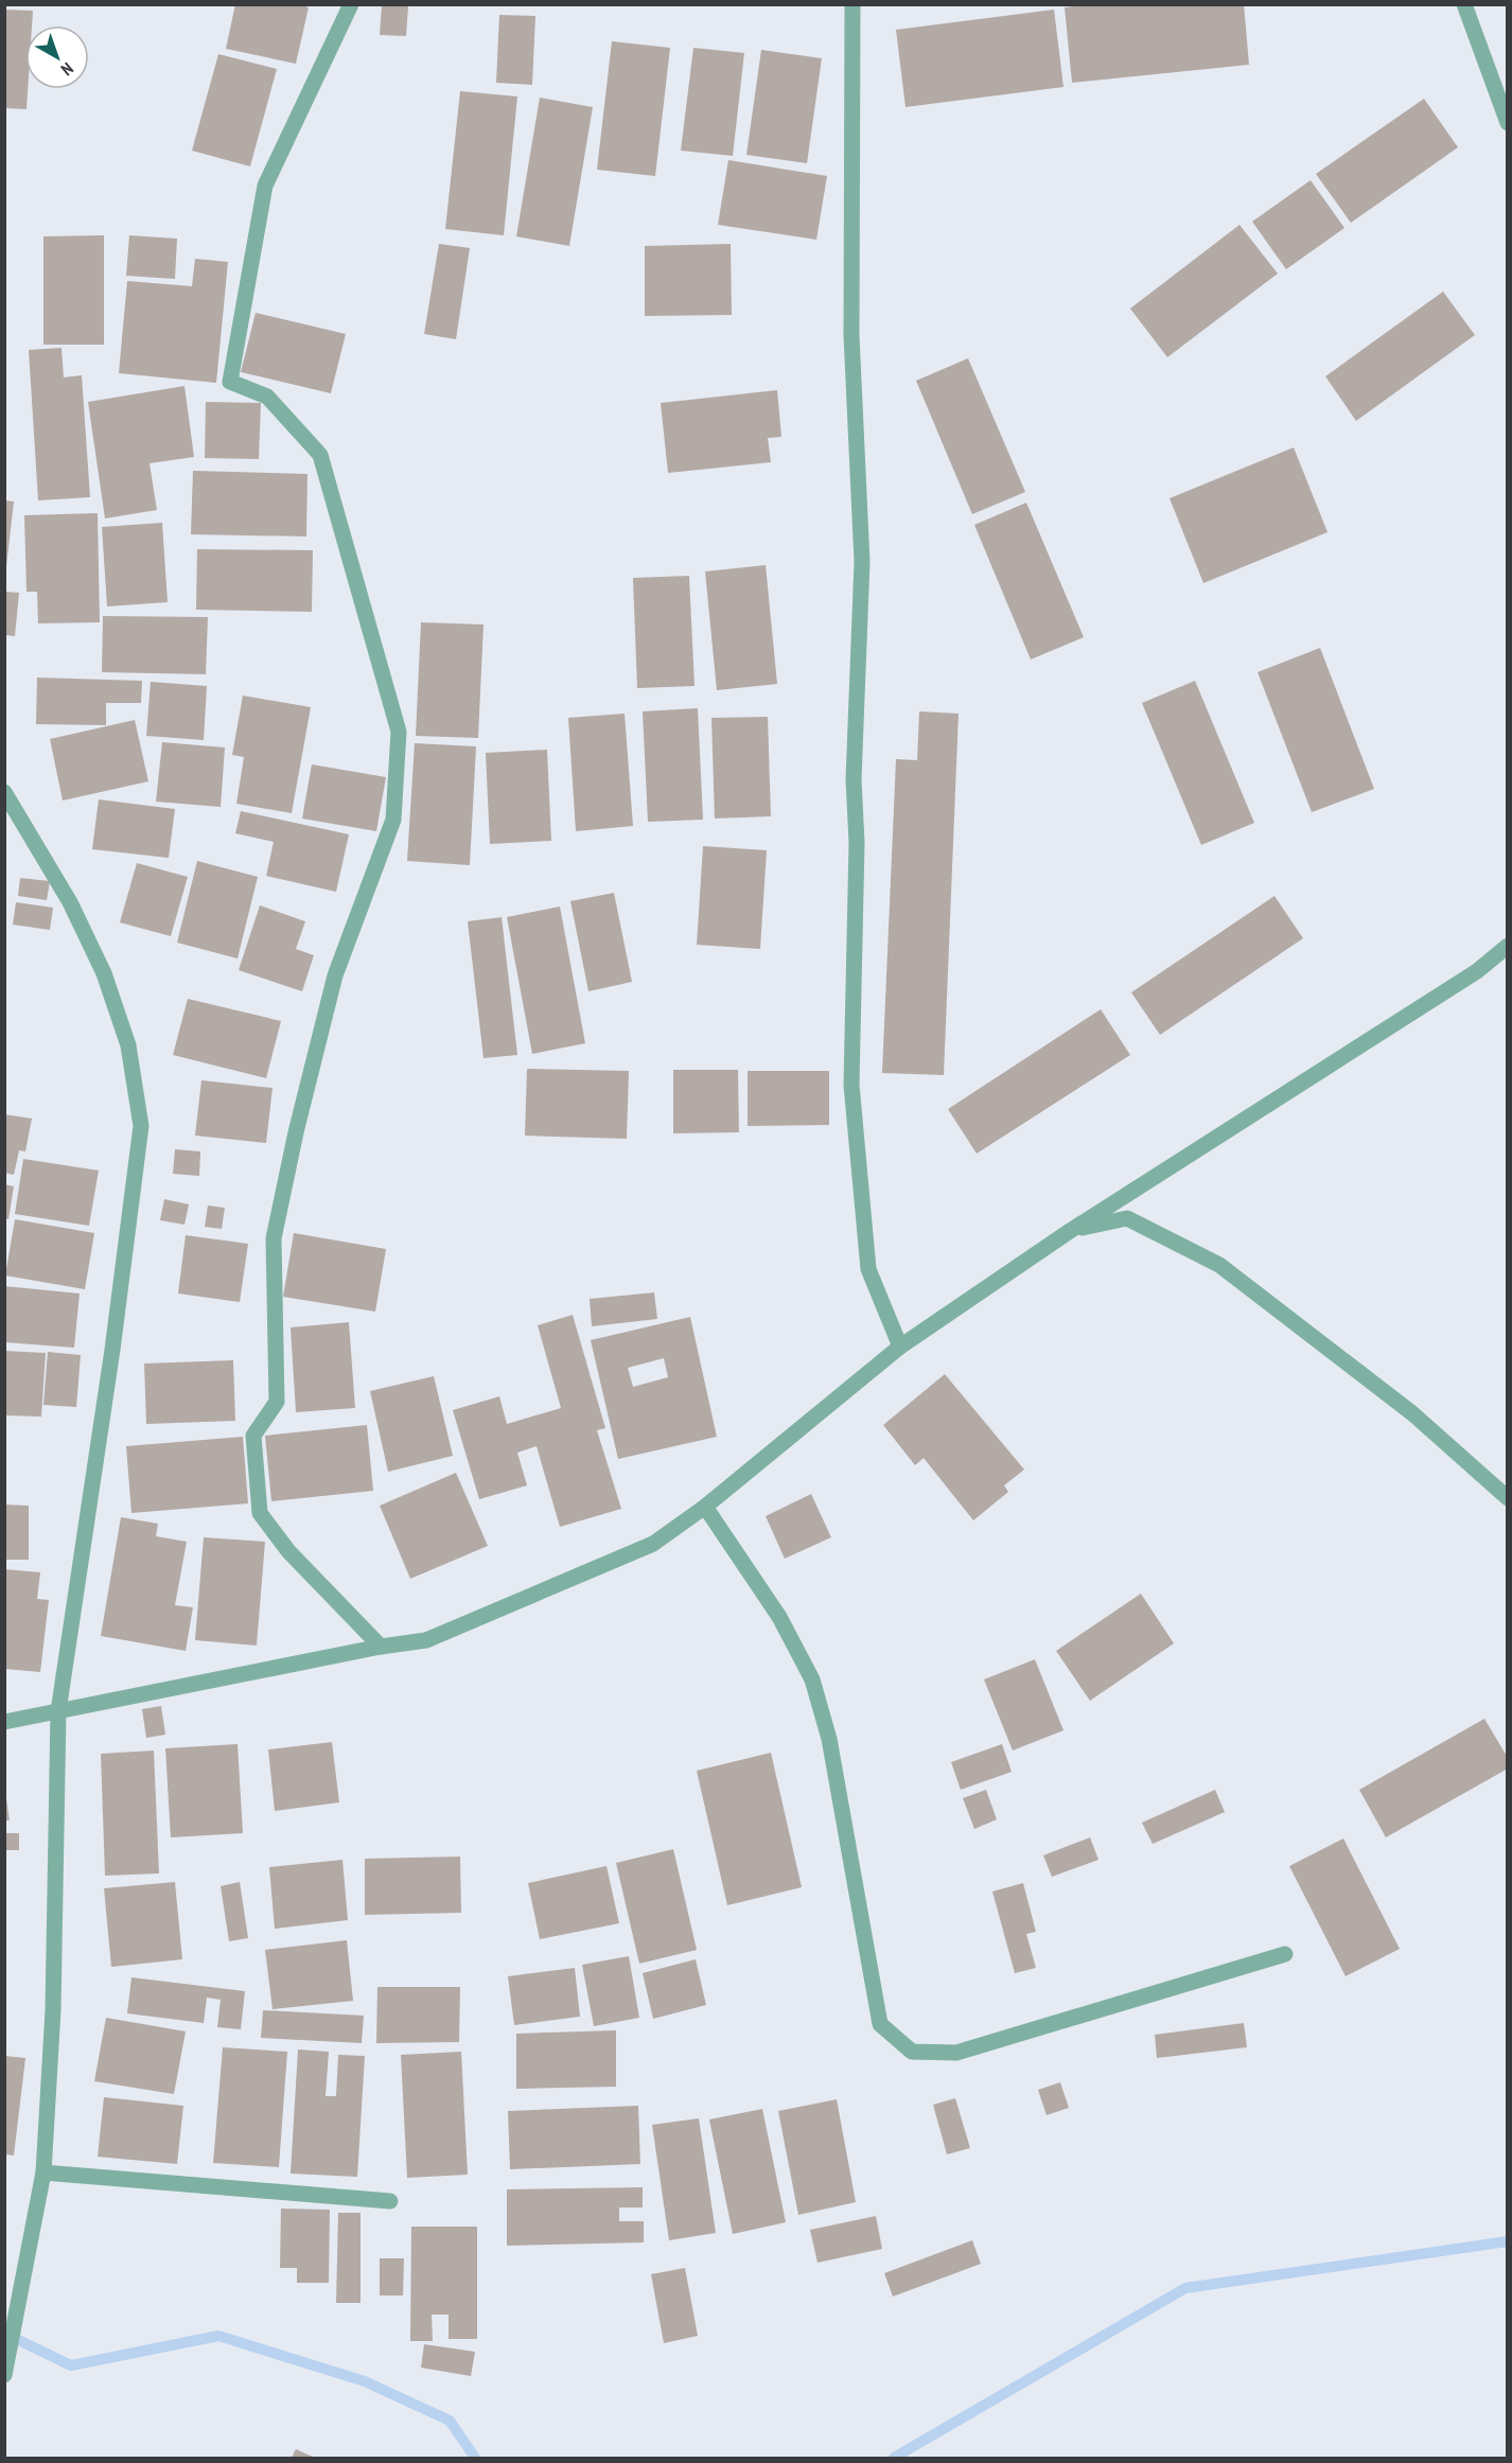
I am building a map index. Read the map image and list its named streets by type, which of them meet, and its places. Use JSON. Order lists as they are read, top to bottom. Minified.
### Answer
{"north":"bottom right"}
